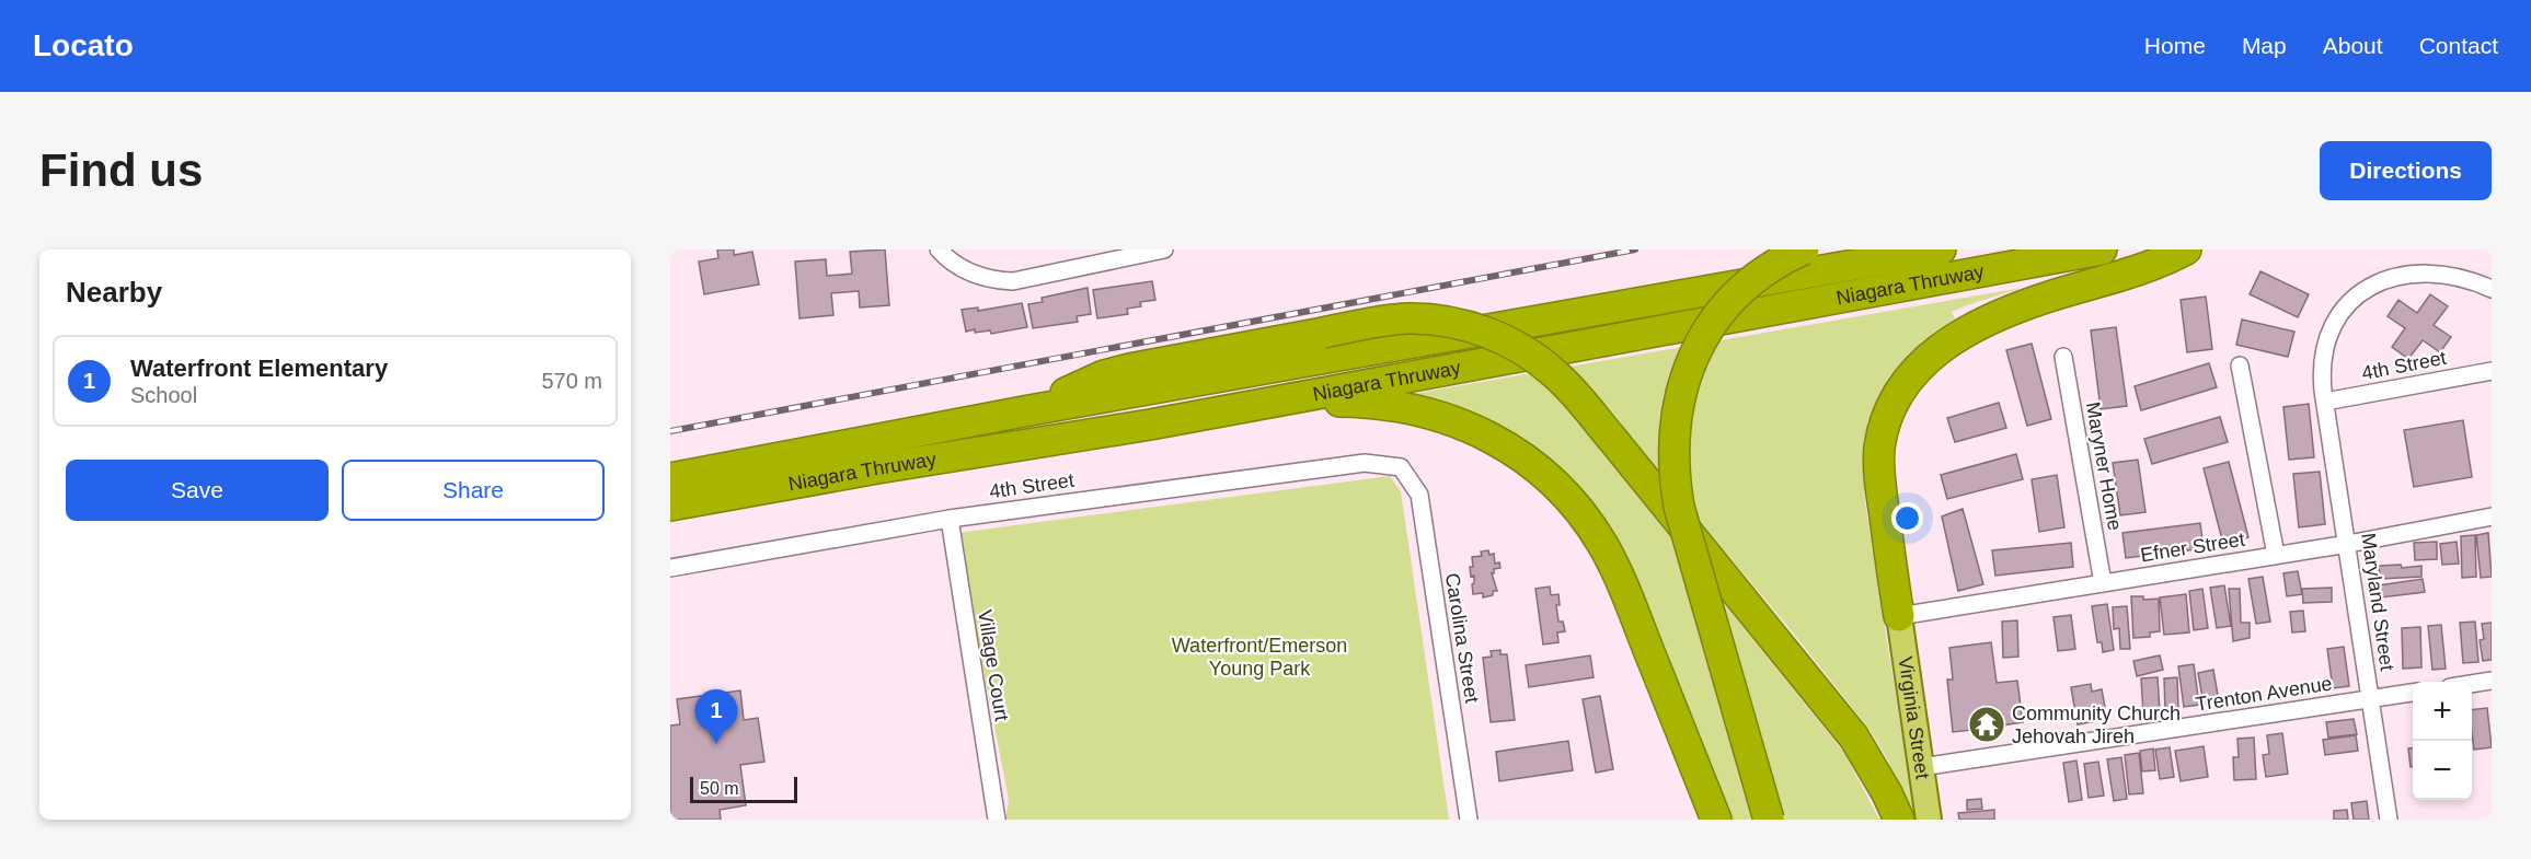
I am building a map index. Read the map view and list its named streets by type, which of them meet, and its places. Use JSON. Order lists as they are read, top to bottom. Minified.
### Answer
{"streets":{"highway":["Niagara Thruway"],"main road":["Virginia Street"],"street":["4th Street","Maryner Home","Efner Street","Maryland Street","Carolina Street","Village Court","Trenton Avenue"]},"crossings":[["4th Street","Maryland Street"],["4th Street","Carolina Street"],["4th Street","Village Court"],["Maryner Home","Efner Street"],["Efner Street","Maryland Street"],["Efner Street","Virginia Street"],["Maryland Street","Trenton Avenue"],["Trenton Avenue","Virginia Street"]],"parks":["Waterfront/Emerson Young Park"],"places":{"temple":["Community Church Jehovah Jireh"]},"scale_bar":"50 m","page":{"header":"Locato","nav":["Home","Map","About","Contact"],"buttons":["Directions",["Save","Share"]],"title":"Find us","heading":"Nearby","list":[{"mark":"1","name":"Waterfront Elementary","note":"School","value":"570 m"}],"map_buttons":["+","−"],"pins":"1","scale":"50 m"}}
